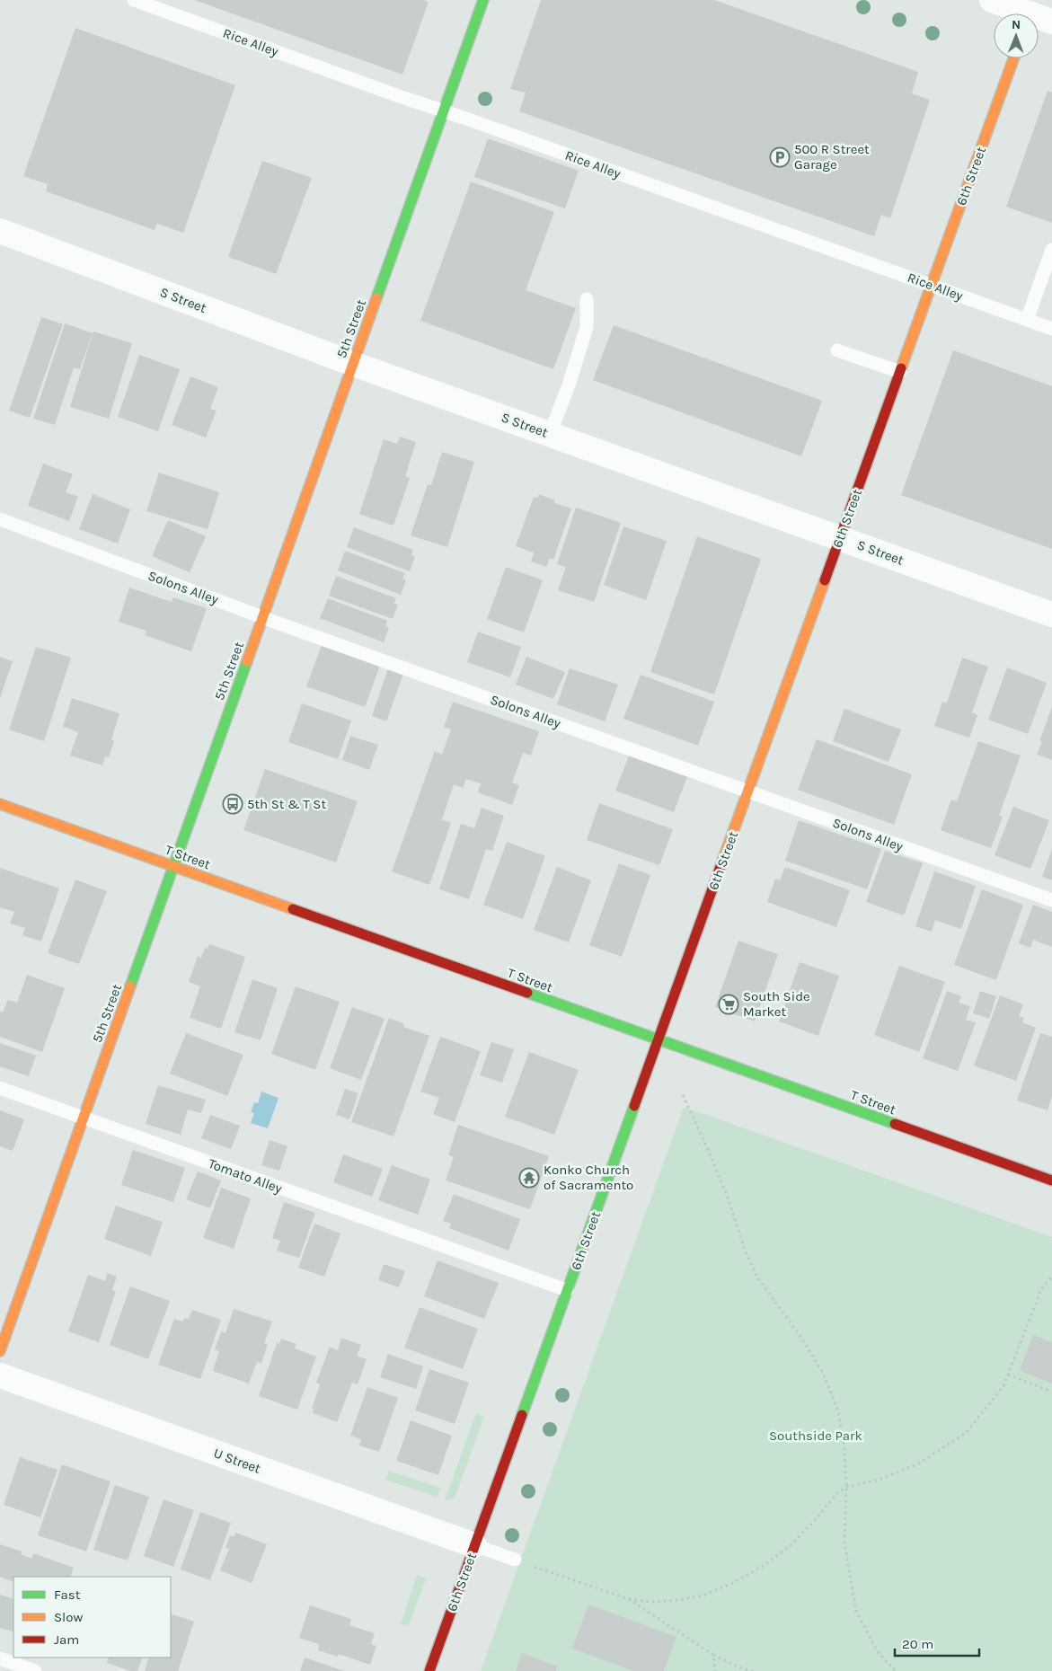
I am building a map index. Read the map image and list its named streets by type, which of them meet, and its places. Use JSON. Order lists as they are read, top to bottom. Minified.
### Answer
{"streets":{"street":["6th Street","S Street","5th Street","T Street","U Street"],"lane":["Rice Alley","Solons Alley","Tomato Alley"]},"crossings":[["Rice Alley","6th Street"],["Rice Alley","5th Street"],["6th Street","S Street"],["6th Street","Solons Alley"],["6th Street","T Street"],["6th Street","Tomato Alley"],["6th Street","U Street"],["S Street","5th Street"],["5th Street","Solons Alley"],["5th Street","T Street"],["5th Street","Tomato Alley"]],"parks":["Southside Park"],"places":{"parking":["500 R Street Garage"],"bus stop":["5th St & T St"],"supermarket":["South Side Market"],"temple":["Konko Church of Sacramento"]},"legend":["Fast","Slow","Jam"],"scale_bar":"20 m","north":"top"}
